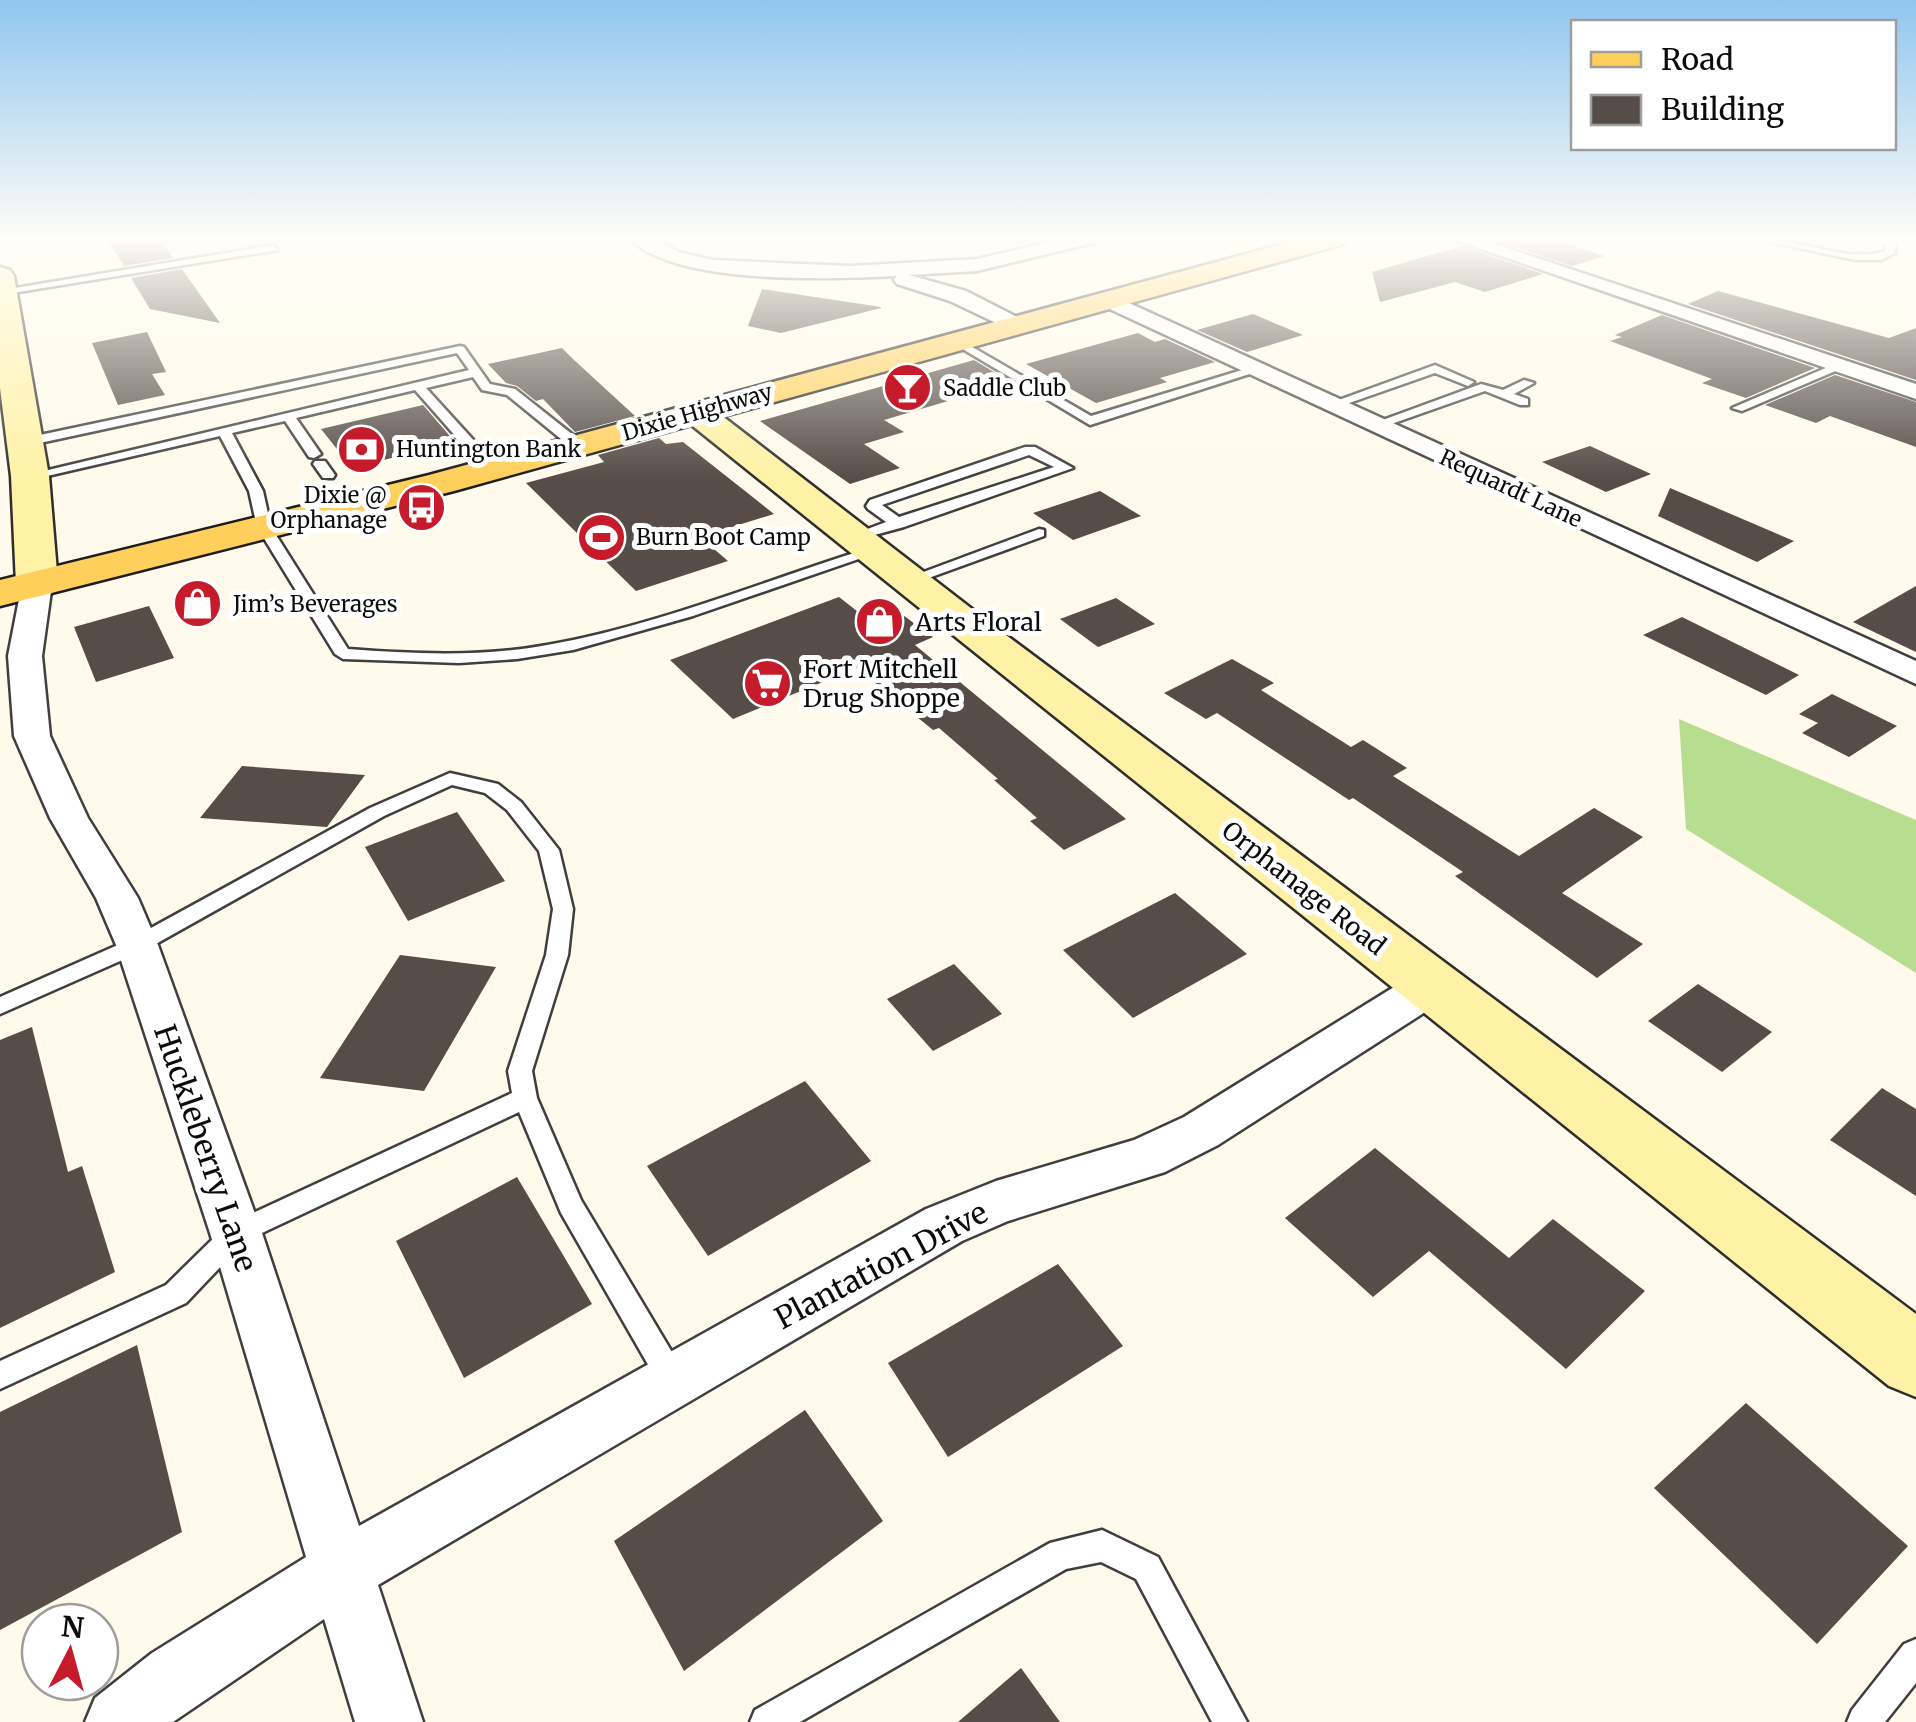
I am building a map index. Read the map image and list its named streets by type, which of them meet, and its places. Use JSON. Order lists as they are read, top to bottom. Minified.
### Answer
{"streets":{"main road":["Dixie Highway","Orphanage Road"],"street":["Requardt Lane","Huckleberry Lane","Plantation Drive"]},"crossings":[["Dixie Highway","Orphanage Road"],["Dixie Highway","Huckleberry Lane"],["Orphanage Road","Plantation Drive"],["Huckleberry Lane","Plantation Drive"]],"places":{"bar":["Saddle Club"],"bank":["Huntington Bank"],"bus stop":["Dixie @ Orphanage"],"sports":["Burn Boot Camp"],"shop":["Jim’s Beverages","Arts Floral"],"supermarket":["Fort Mitchell Drug Shoppe"]},"legend":["Road","Building"],"north":"top"}
